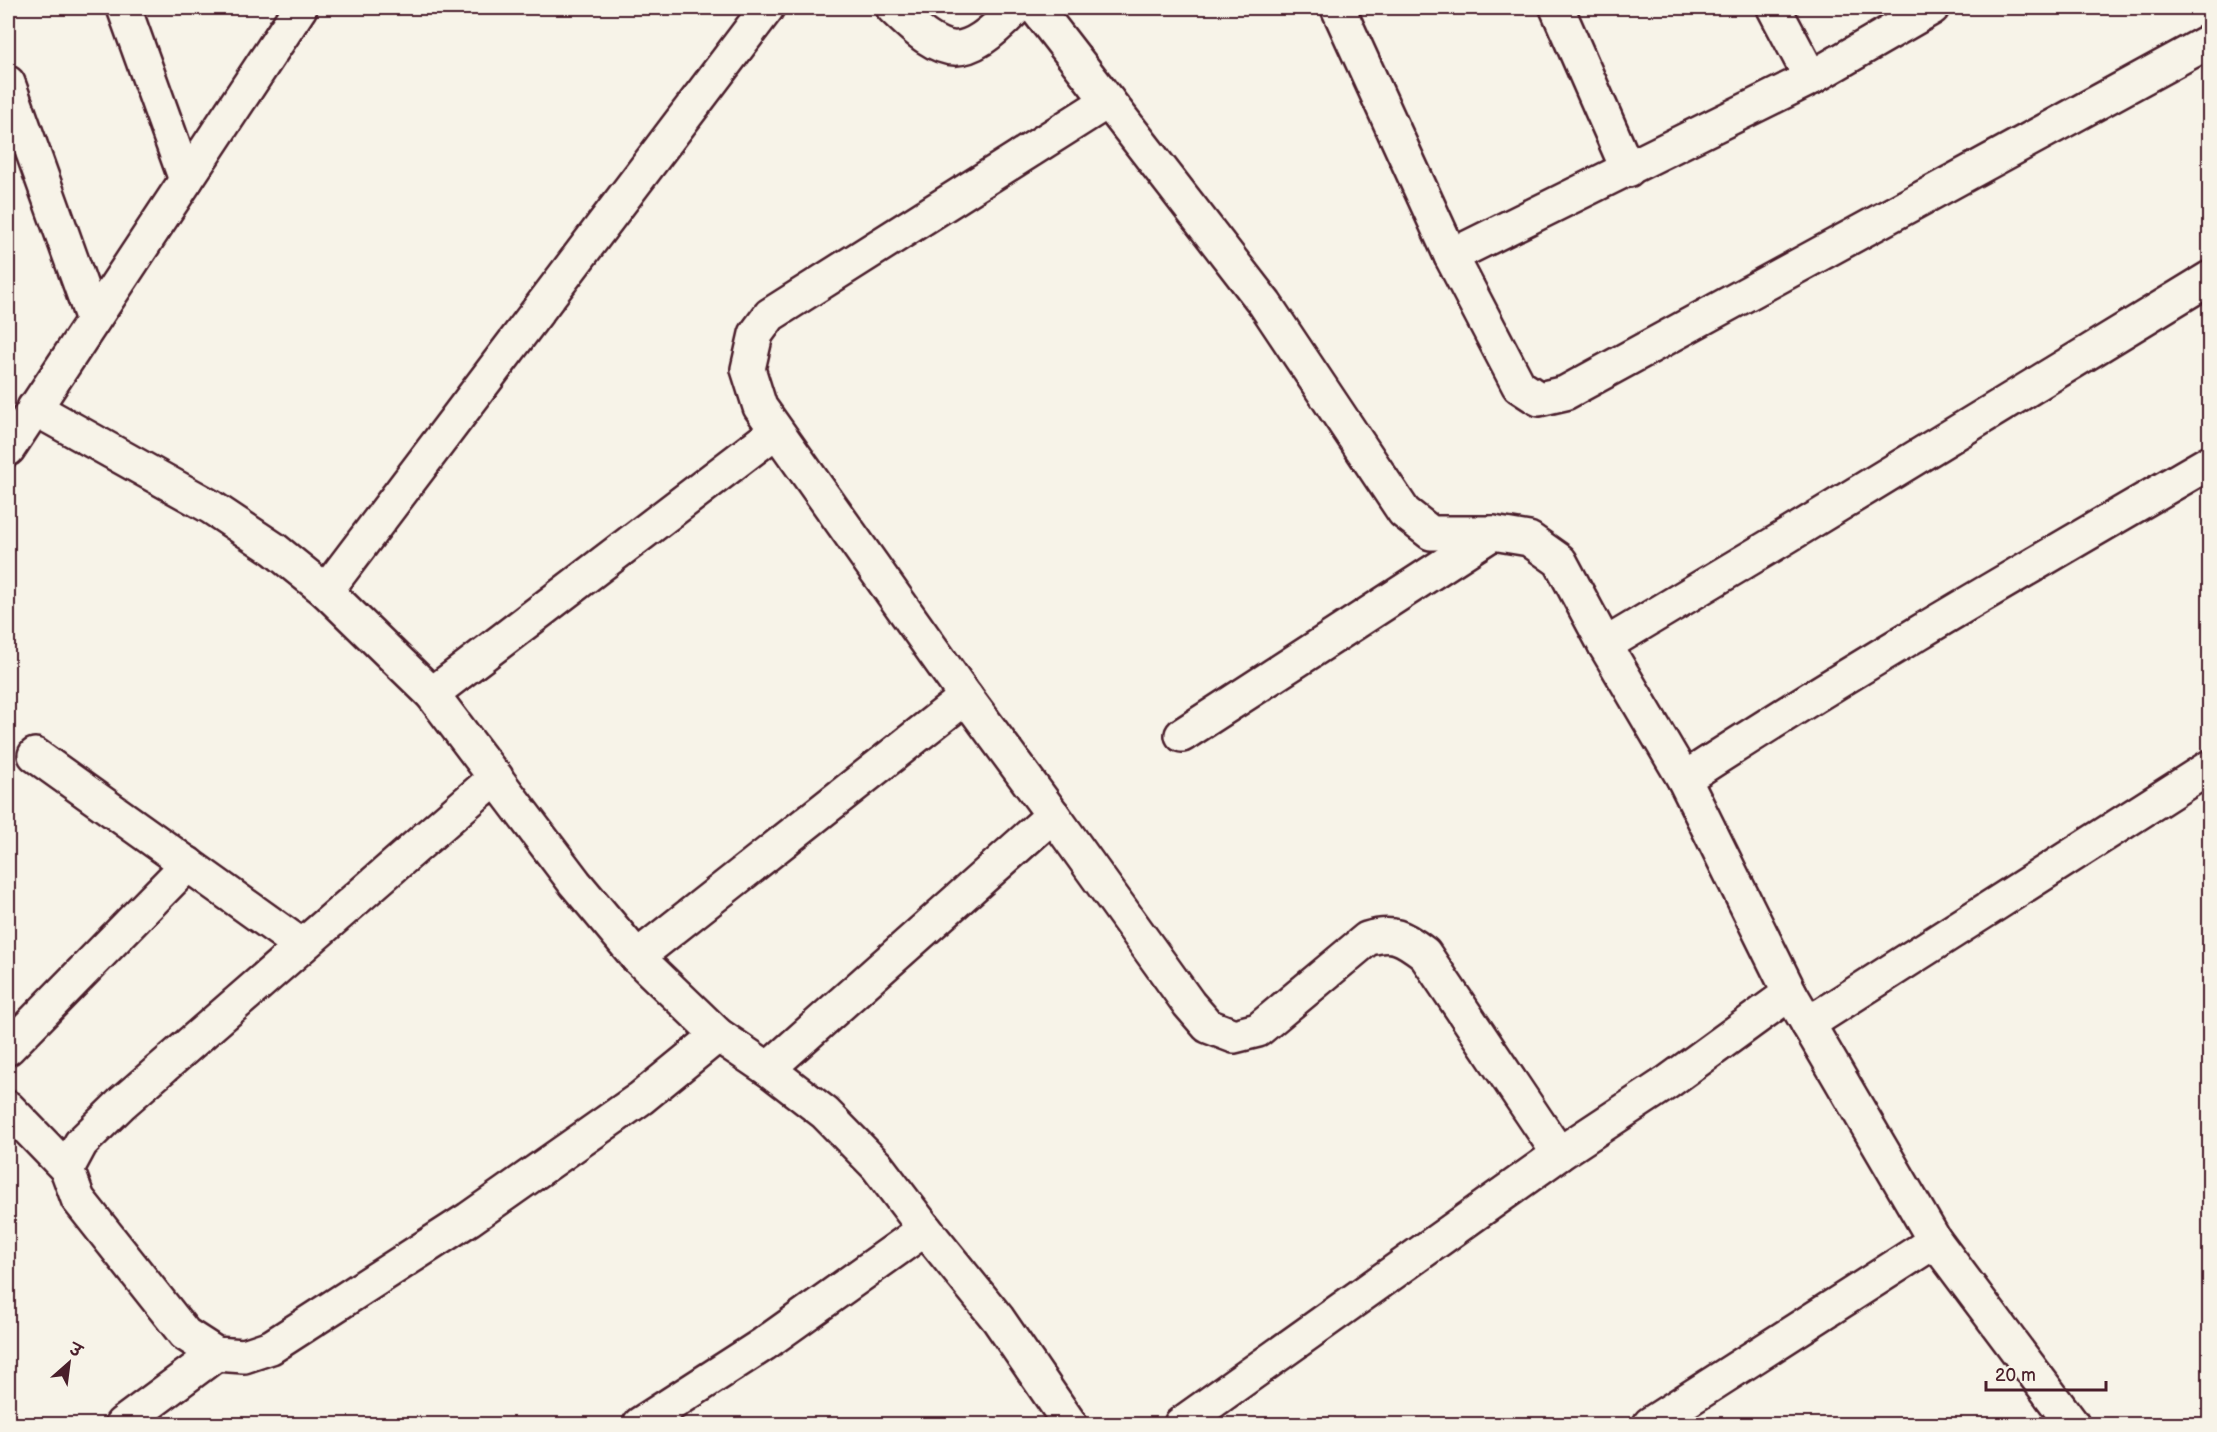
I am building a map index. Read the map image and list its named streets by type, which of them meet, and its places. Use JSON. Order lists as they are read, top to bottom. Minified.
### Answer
{"scale_bar":"20 m","north":"top right"}
